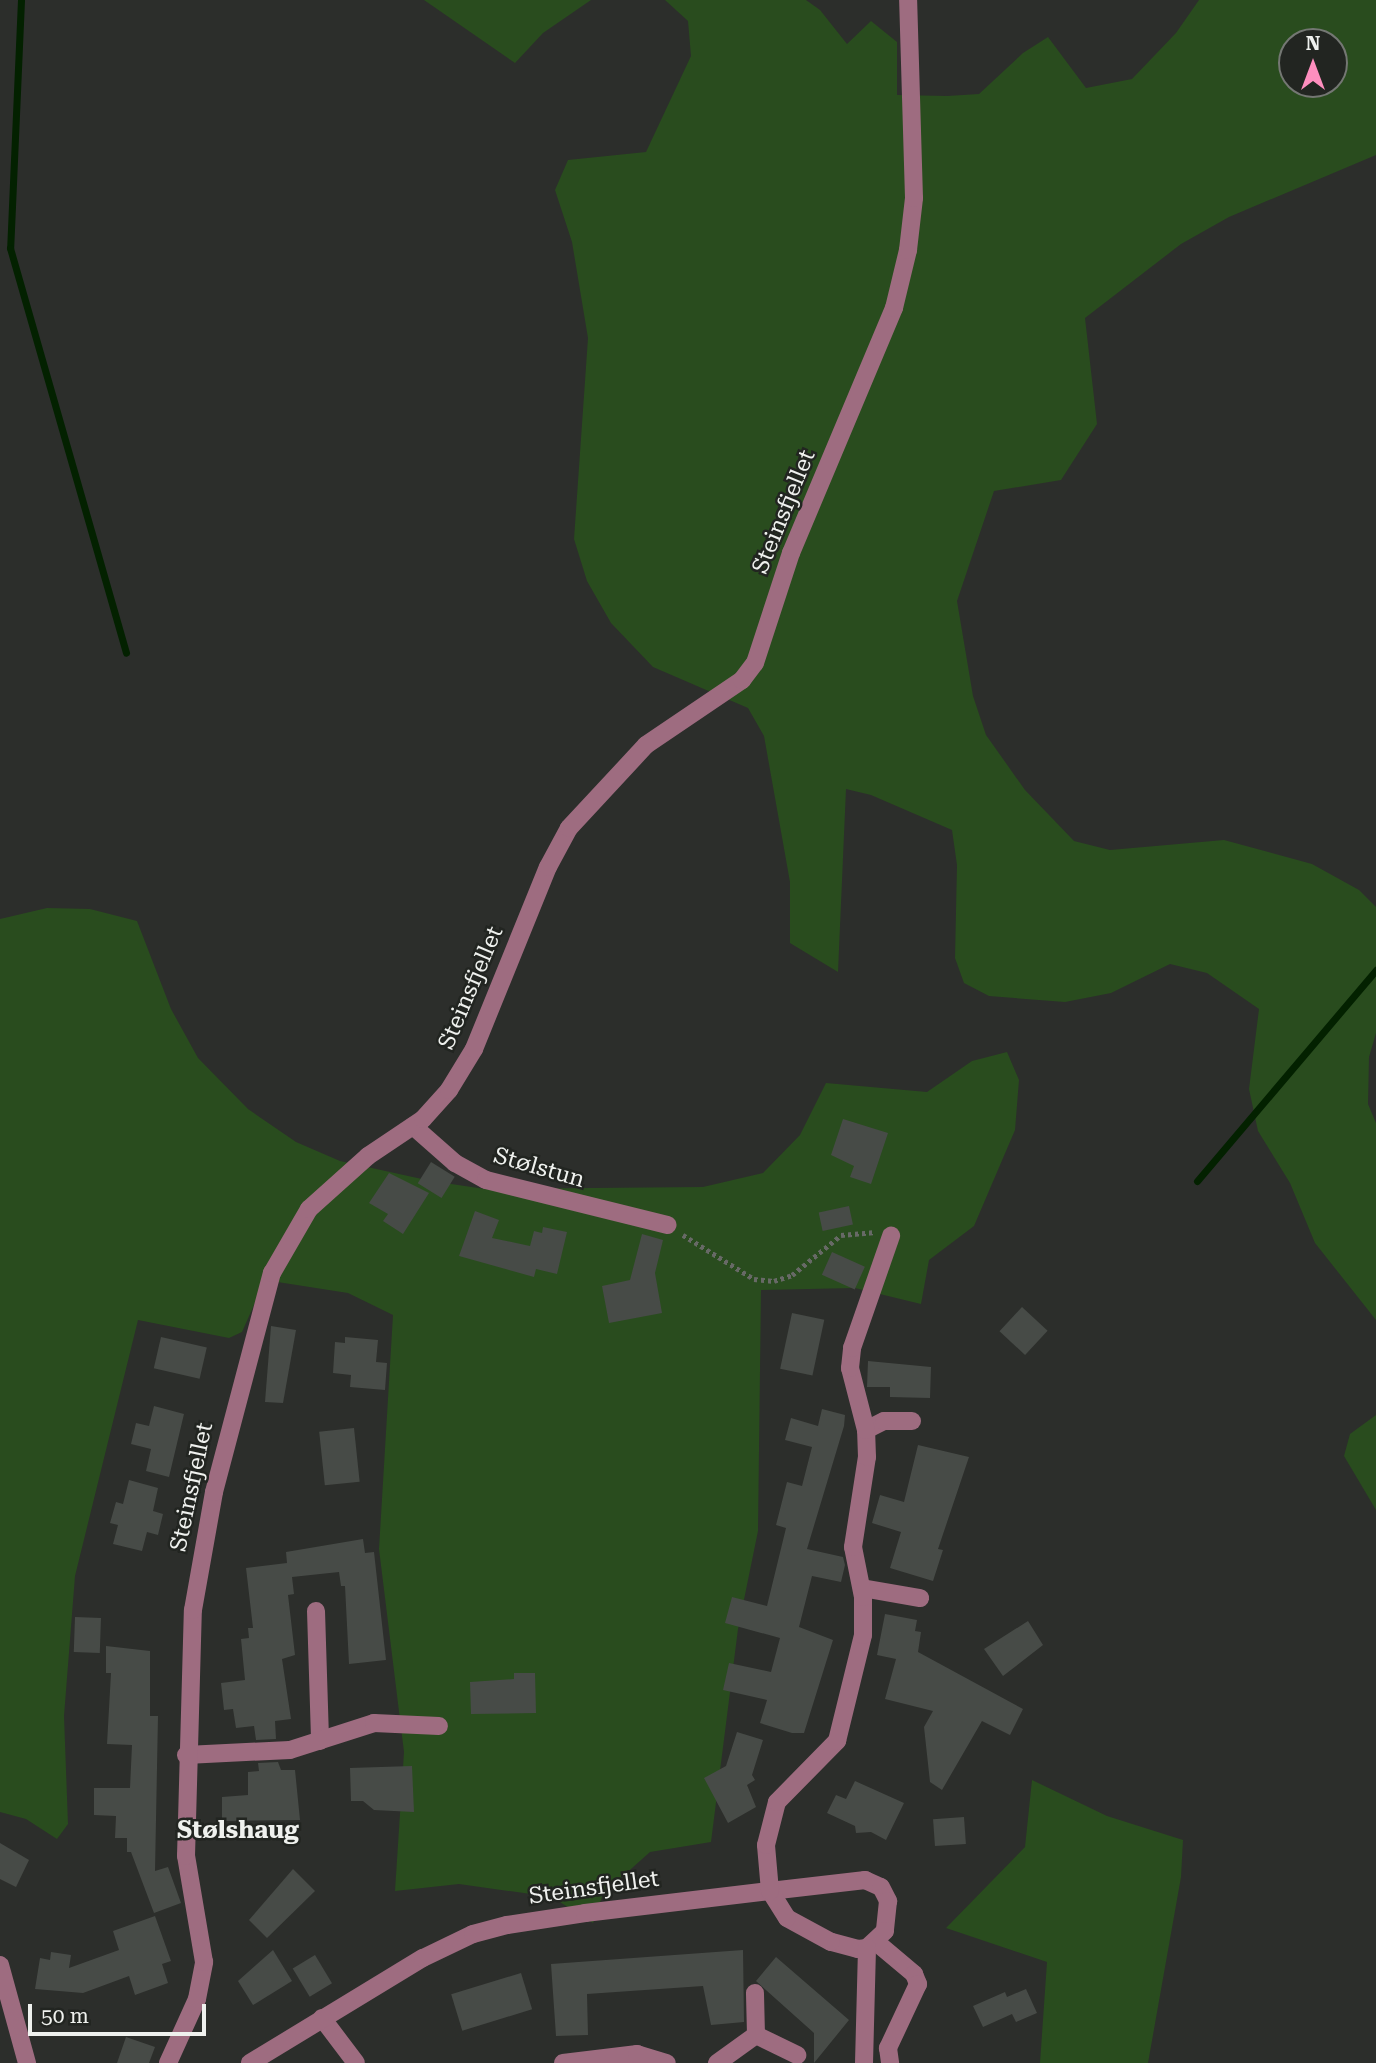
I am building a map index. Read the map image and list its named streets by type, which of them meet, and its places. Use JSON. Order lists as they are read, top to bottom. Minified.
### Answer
{"streets":{"street":["Steinsfjellet","Stølstun"]},"crossings":[["Steinsfjellet","Stølstun"]],"districts":["Stølshaug"],"scale_bar":"50 m","north":"top"}
